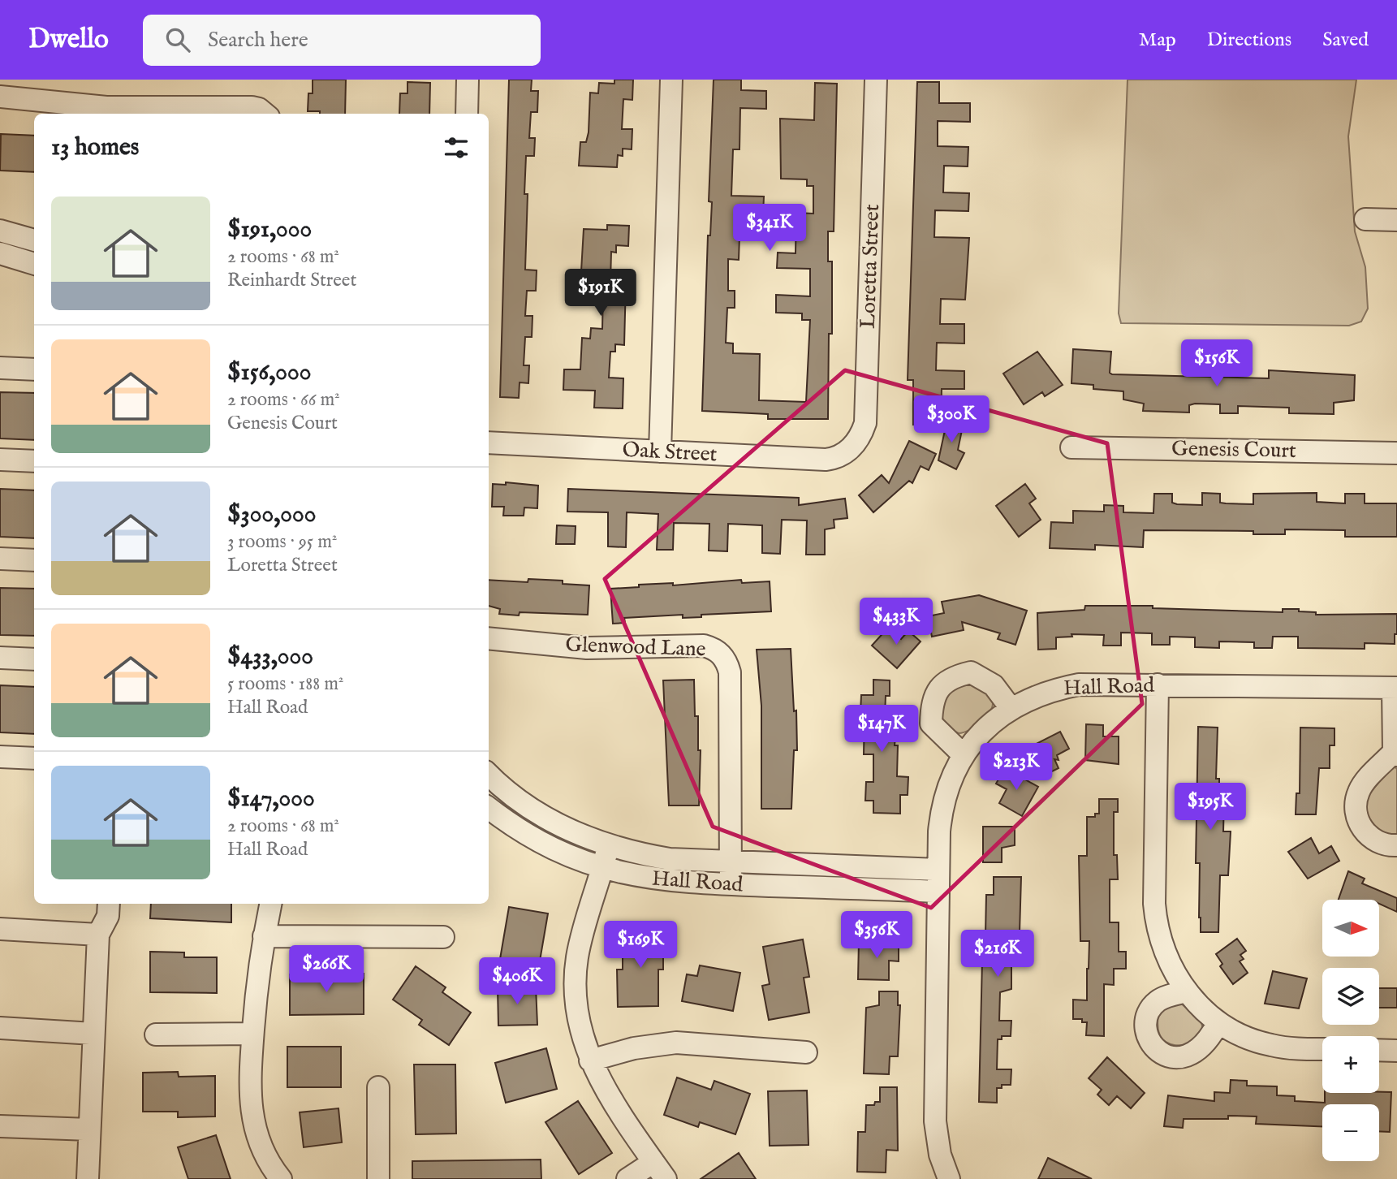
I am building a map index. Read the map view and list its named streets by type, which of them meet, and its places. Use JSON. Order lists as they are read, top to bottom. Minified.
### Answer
{"streets":{"street":["Loretta Street","Genesis Court","Oak Street","Glenwood Lane","Hall Road"]},"crossings":[["Loretta Street","Oak Street"],["Glenwood Lane","Hall Road"]],"north":"right","page":{"header":"Dwello","search":"Search here","nav":["Map","Directions","Saved"],"heading":"13 homes","list":[{"name":"$191,000","note":"2 rooms · 68 m² · Reinhardt Street"},{"name":"$156,000","note":"2 rooms · 66 m² · Genesis Court"},{"name":"$300,000","note":"3 rooms · 95 m² · Loretta Street"},{"name":"$433,000","note":"5 rooms · 188 m² · Hall Road"},{"name":"$147,000","note":"2 rooms · 68 m² · Hall Road"}],"price":["$341K","$191K","$156K","$300K","$433K","$147K","$213K","$195K","$356K","$169K","$216K","$266K","$406K"],"map_buttons":["+","−"]}}
